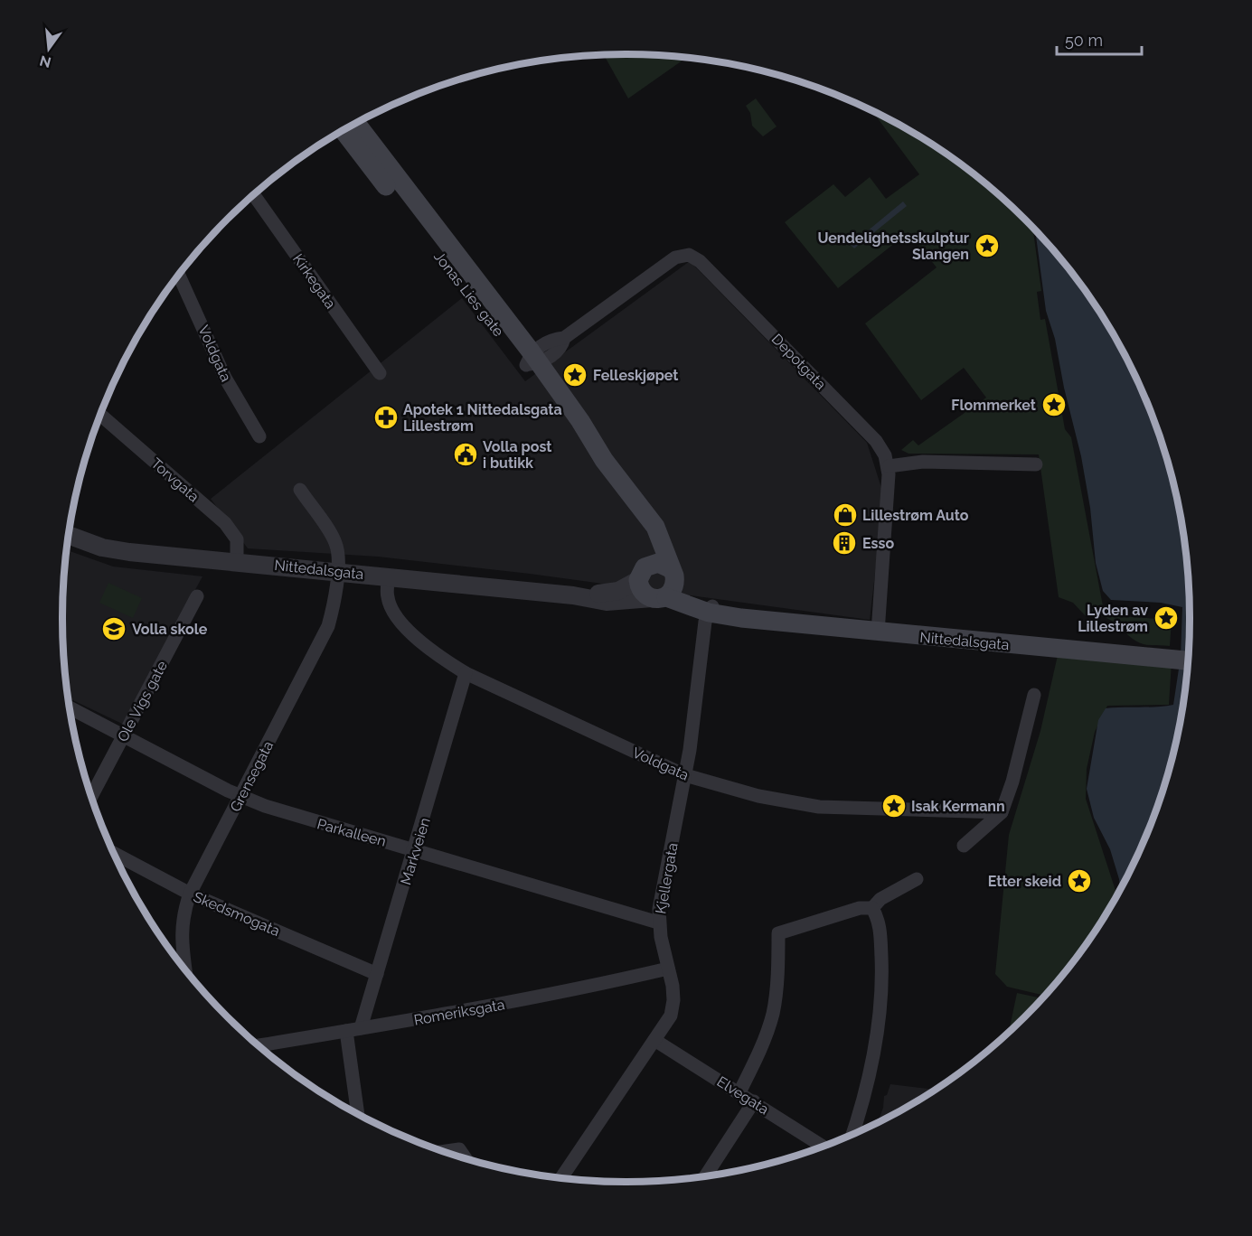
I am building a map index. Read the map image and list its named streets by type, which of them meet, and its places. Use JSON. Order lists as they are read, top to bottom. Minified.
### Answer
{"streets":{"main road":["Jonas Lies gate","Nittedalsgata"],"street":["Kirkegata","Voldgata","Depotgata","Torvgata","Ole Vigs gate","Grensegata","Parkalleen","Markveien","Kjellergata","Skedsmogata","Romeriksgata","Elvegata"]},"crossings":[["Jonas Lies gate","Depotgata"],["Jonas Lies gate","Nittedalsgata"],["Voldgata","Nittedalsgata"],["Voldgata","Markveien"],["Voldgata","Kjellergata"],["Depotgata","Nittedalsgata"],["Torvgata","Nittedalsgata"],["Nittedalsgata","Grensegata"],["Nittedalsgata","Kjellergata"],["Ole Vigs gate","Parkalleen"],["Grensegata","Parkalleen"],["Grensegata","Skedsmogata"],["Parkalleen","Markveien"],["Parkalleen","Kjellergata"],["Markveien","Skedsmogata"],["Markveien","Romeriksgata"],["Kjellergata","Romeriksgata"],["Kjellergata","Elvegata"]],"places":{"place":["Uendelighetsskulptur Slangen","Felleskjøpet","Flommerket","Lyden av Lillestrøm","Isak Kermann","Etter skeid"],"pharmacy":["Apotek 1 Nittedalsgata Lillestrøm"],"public building":["Volla post i butikk"],"shop":["Lillestrøm Auto"],"building":["Esso"],"school or university":["Volla skole"]},"scale_bar":"50 m","north":"bottom"}
